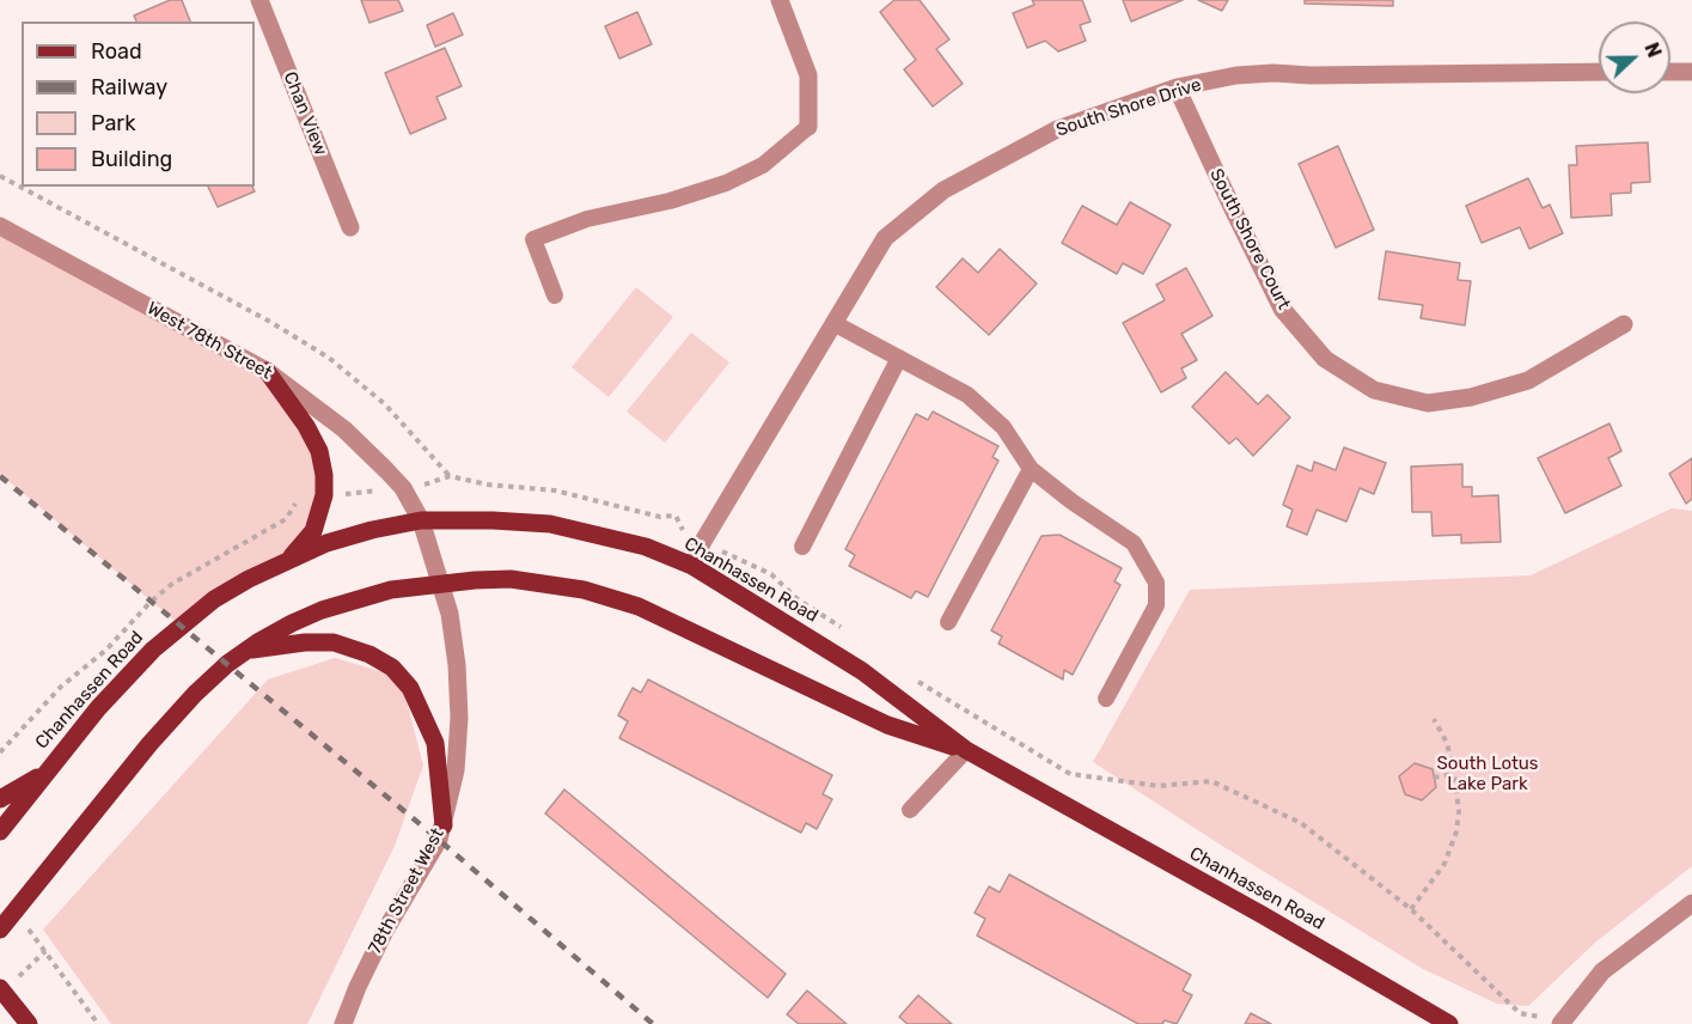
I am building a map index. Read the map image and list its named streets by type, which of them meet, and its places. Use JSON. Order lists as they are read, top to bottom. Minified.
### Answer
{"streets":{"main road":["Chanhassen Road"],"street":["South Shore Drive","Chan View","South Shore Court","West 78th Street","78th Street West"]},"crossings":[["South Shore Drive","South Shore Court"],["South Shore Drive","Chanhassen Road"],["West 78th Street","Chanhassen Road"],["West 78th Street","78th Street West"],["Chanhassen Road","78th Street West"]],"parks":["South Lotus Lake Park"],"legend":["Road","Railway","Park","Building"],"north":"right"}
